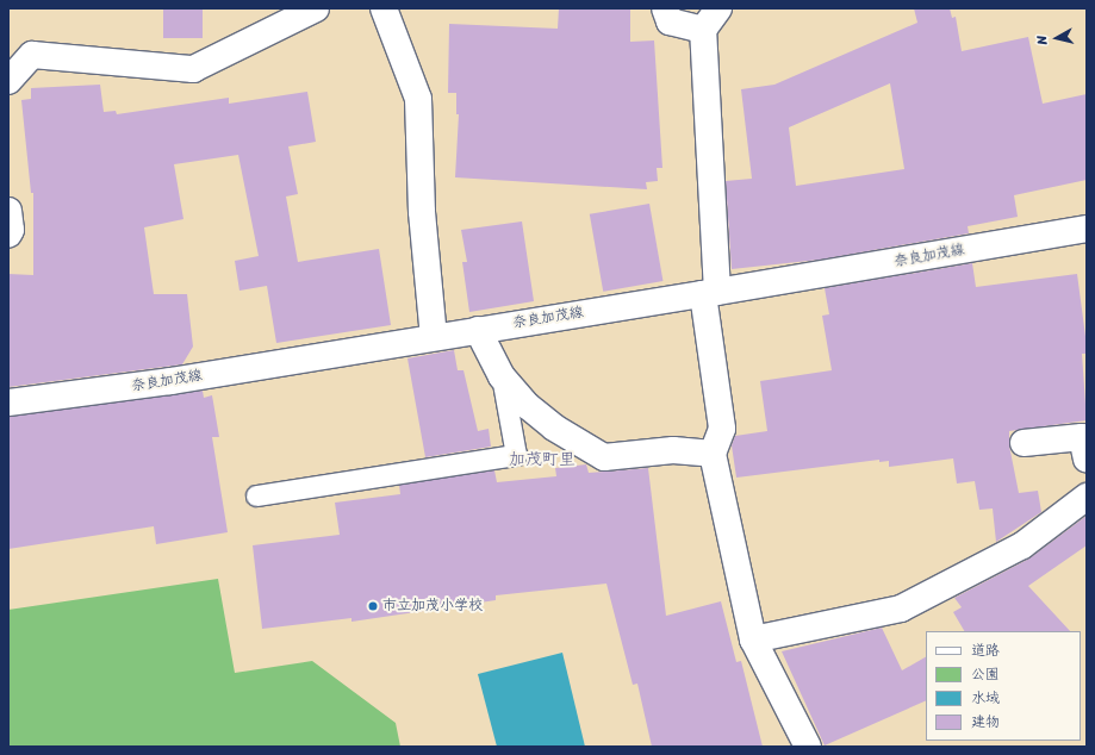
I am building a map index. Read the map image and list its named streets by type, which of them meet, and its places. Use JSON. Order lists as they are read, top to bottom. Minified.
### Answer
{"streets":{"street":["奈良加茂線"]},"districts":["加茂町里"],"places":["市立加茂小学校"],"legend":["道路","公園","水域","建物"],"north":"left"}
